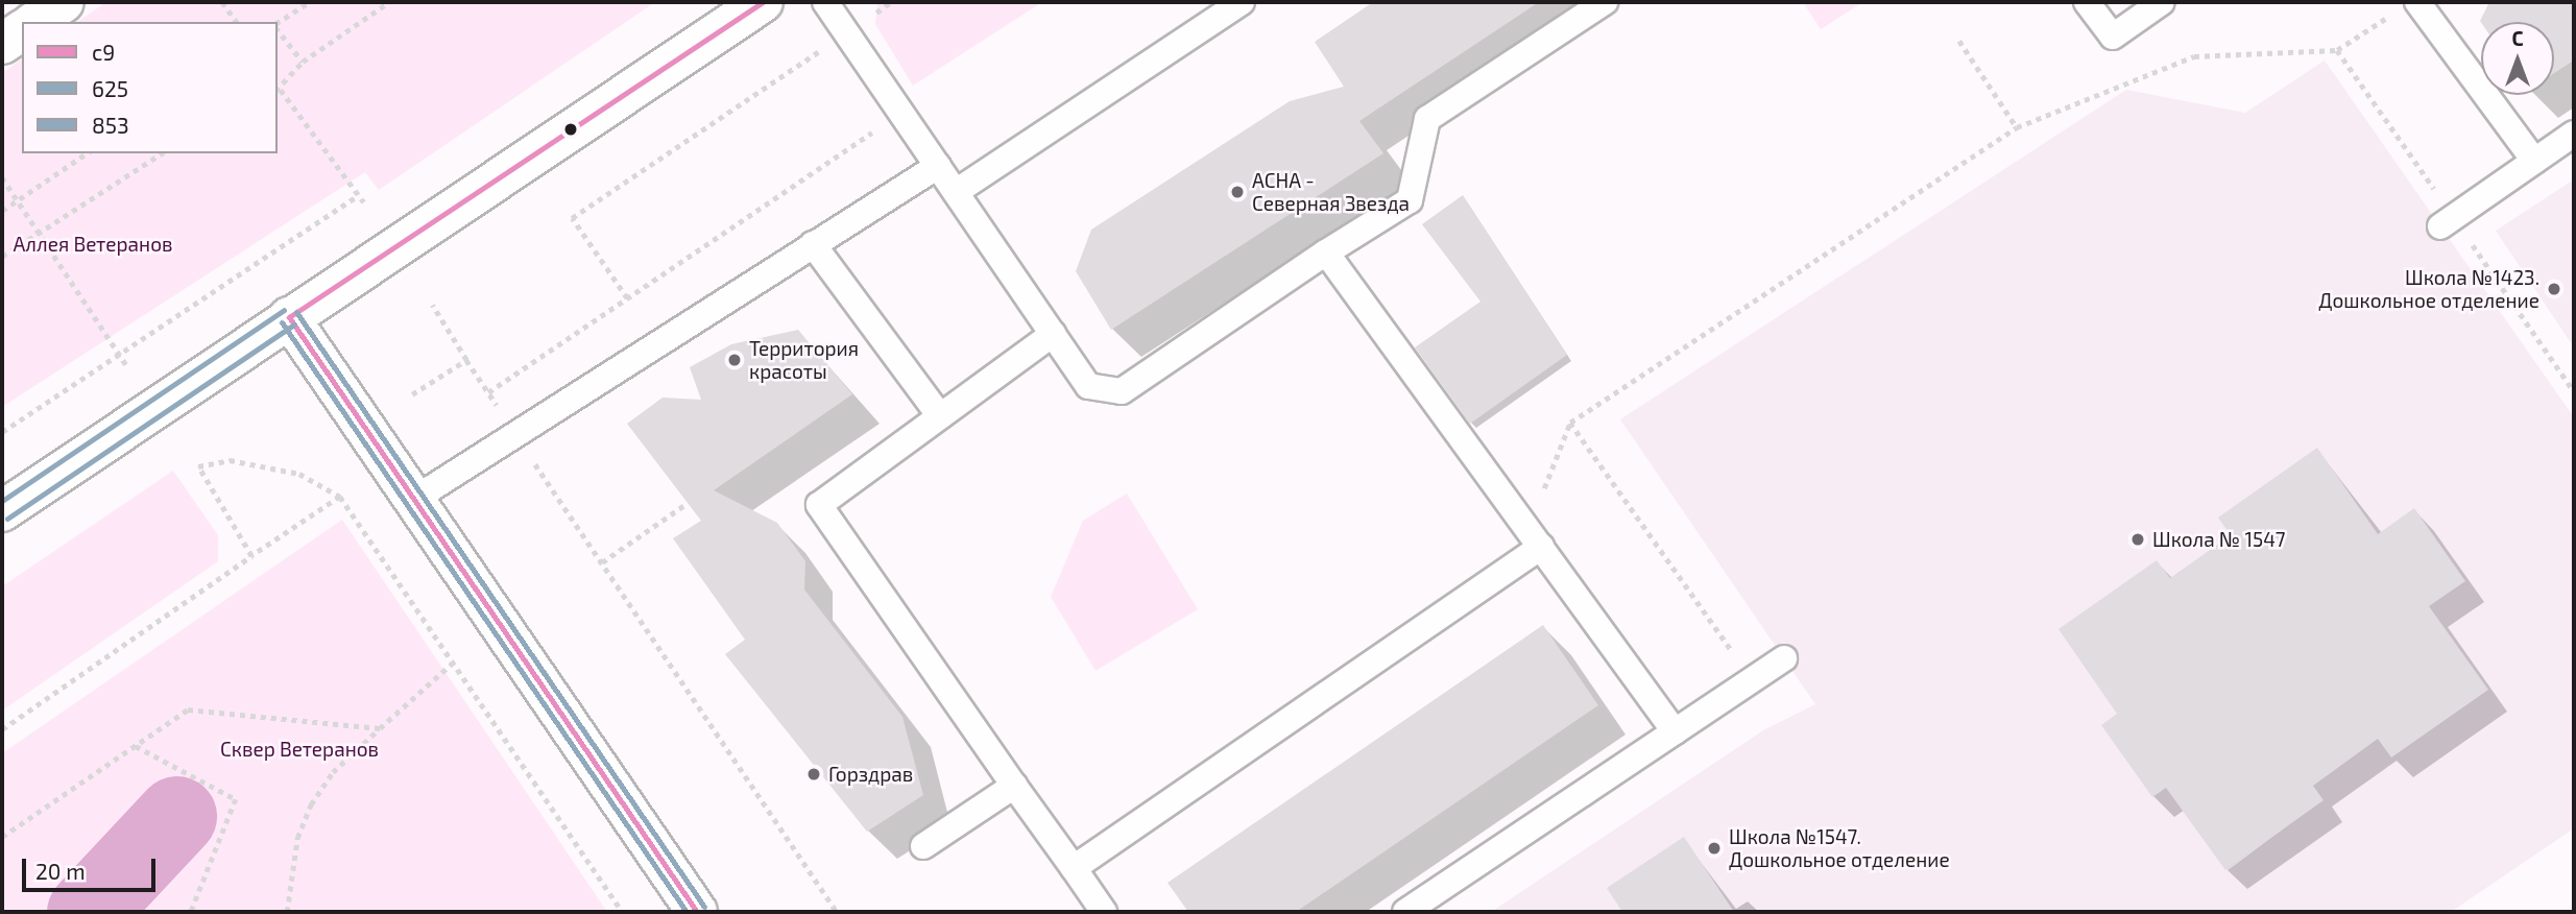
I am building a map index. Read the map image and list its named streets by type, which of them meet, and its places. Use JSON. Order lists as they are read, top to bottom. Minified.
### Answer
{"parks":["Аллея Ветеранов","Сквер Ветеранов"],"places":["АСНА - Северная Звезда","Школа №1423. Дошкольное отделение","Территория красоты","Школа № 1547","Горздрав","Школа №1547. Дошкольное отделение"],"lines":["transit line с9","transit line 853","transit line 625"],"legend":["с9","625","853"],"scale_bar":"20 m","north":"top"}
